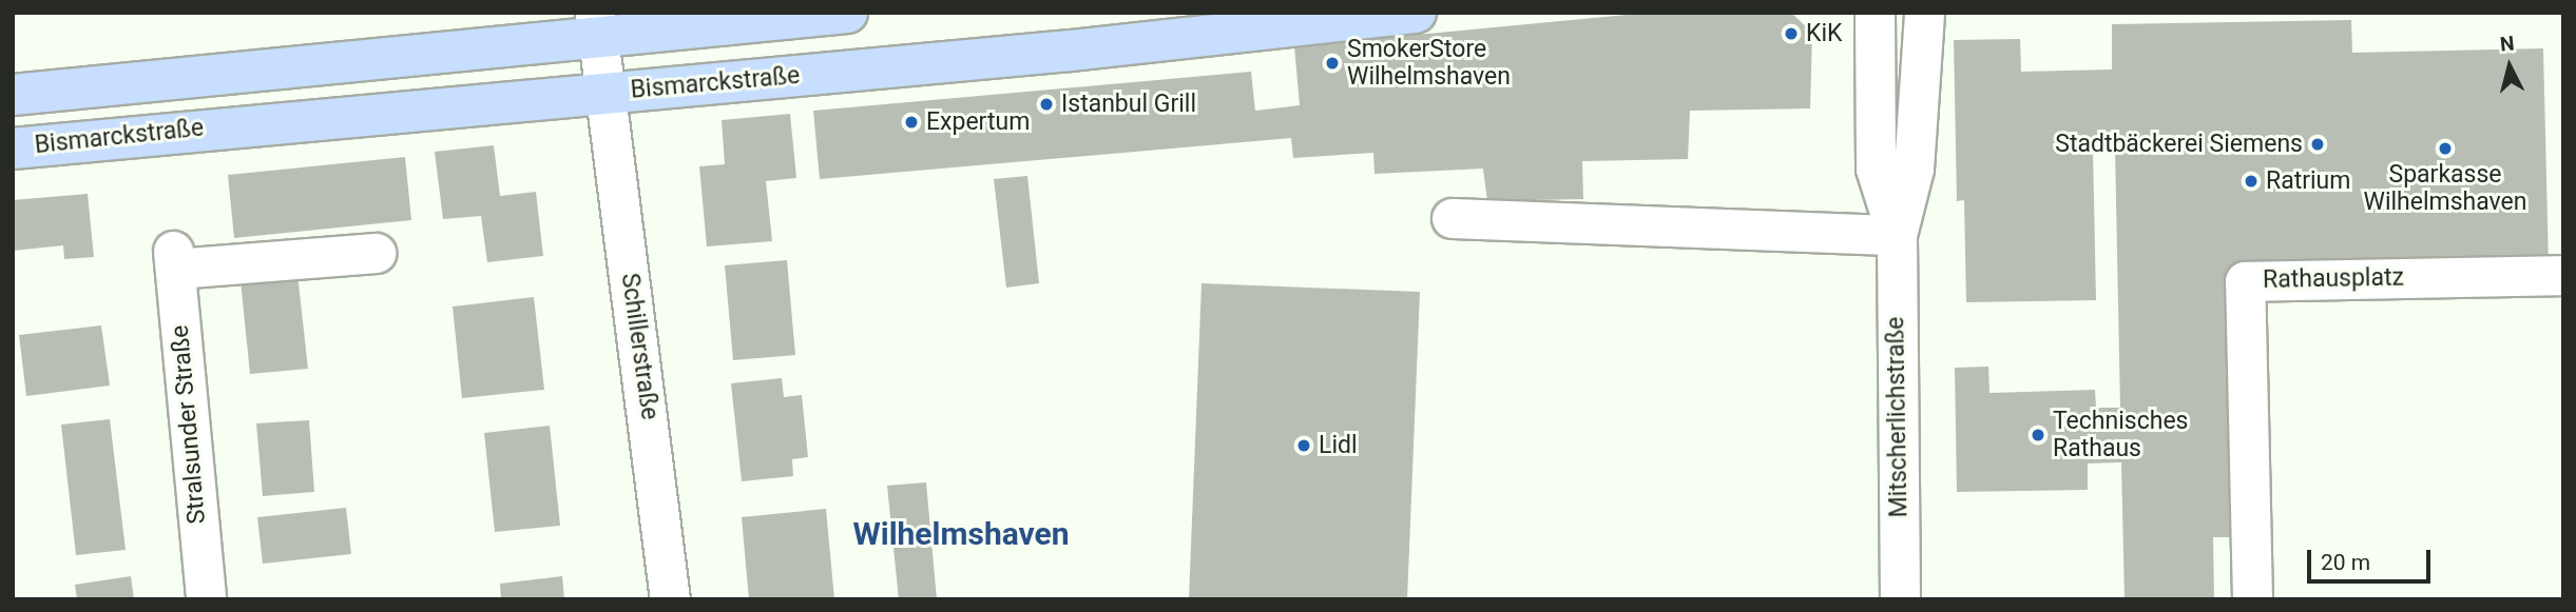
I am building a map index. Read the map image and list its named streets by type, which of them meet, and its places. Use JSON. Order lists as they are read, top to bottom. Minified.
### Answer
{"streets":{"main road":["Bismarckstraße"],"street":["Rathausplatz","Schillerstraße","Mitscherlichstraße","Stralsunder Straße"]},"crossings":[["Bismarckstraße","Schillerstraße"]],"districts":["Wilhelmshaven"],"places":["KiK","SmokerStore Wilhelmshaven","Istanbul Grill","Expertum","Stadtbäckerei Siemens","Sparkasse Wilhelmshaven","Ratrium","Technisches Rathaus","Lidl"],"scale_bar":"20 m","north":"top"}
